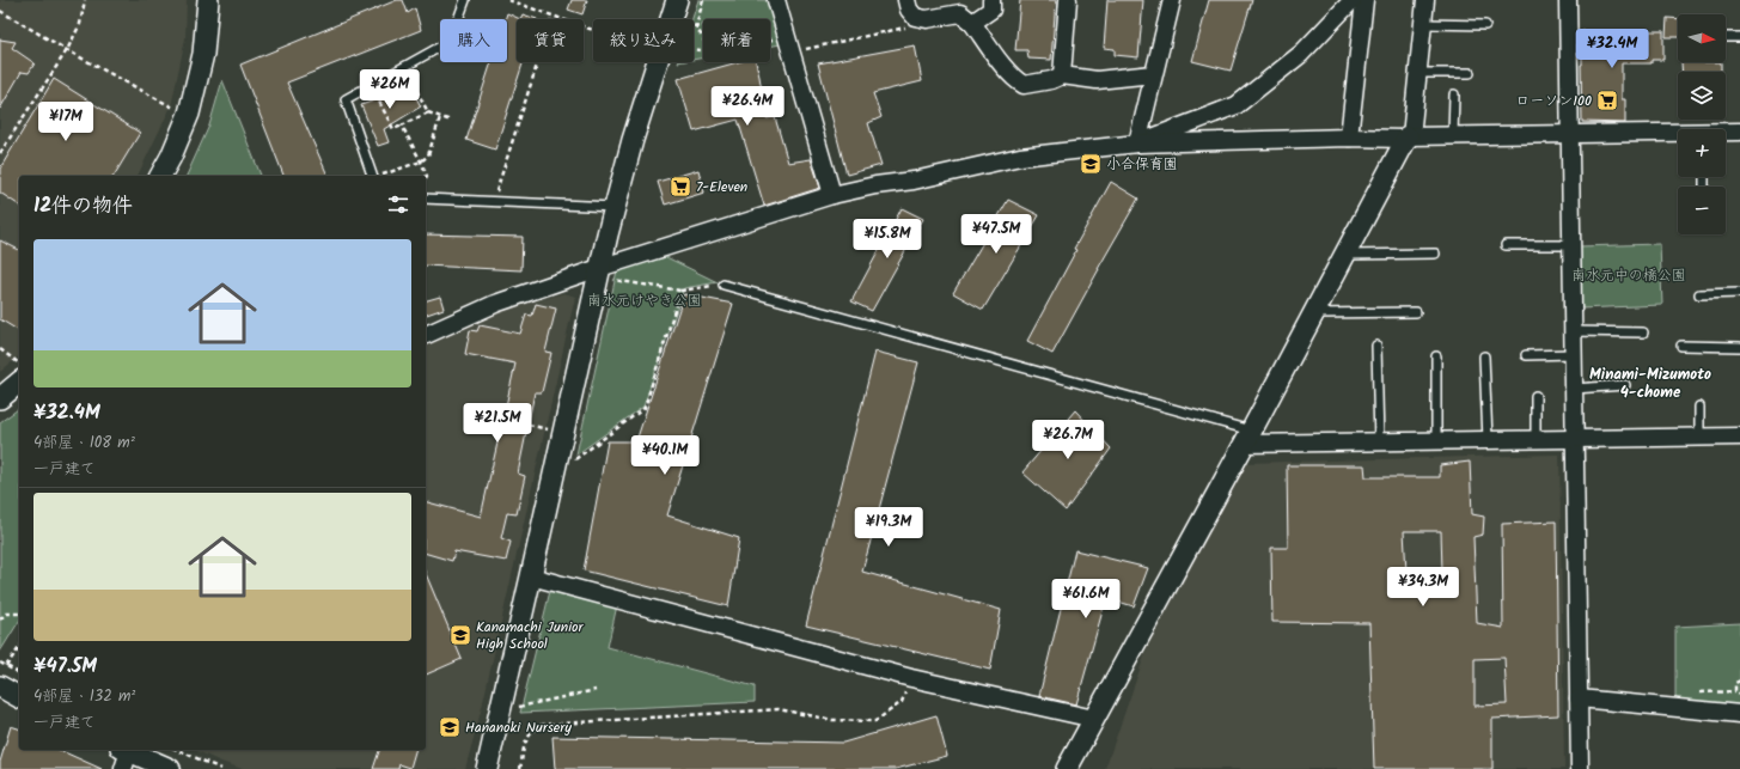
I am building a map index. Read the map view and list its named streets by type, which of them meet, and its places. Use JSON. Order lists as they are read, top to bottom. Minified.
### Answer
{"districts":["Minami-Mizumoto 4-chome"],"parks":["南水元中の橋公園","南水元けやき公園"],"places":{"supermarket":["ローソン100","7-Eleven"],"school or university":["小合保育園","Kanamachi Junior High School","Hananoki Nursery"]},"north":"right","page":{"map_buttons":["+","−"],"chip":["購入","賃貸","絞り込み","新着"],"price":["¥32.4M","¥26M","¥26.4M","¥17M","¥47.5M","¥15.8M","¥21.5M","¥26.7M","¥40.1M","¥19.3M","¥34.3M","¥61.6M"],"heading":"12件の物件","list":[{"name":"¥32.4M","note":"4部屋 · 108 m² · 一戸建て"},{"name":"¥47.5M","note":"4部屋 · 132 m² · 一戸建て"}]}}
